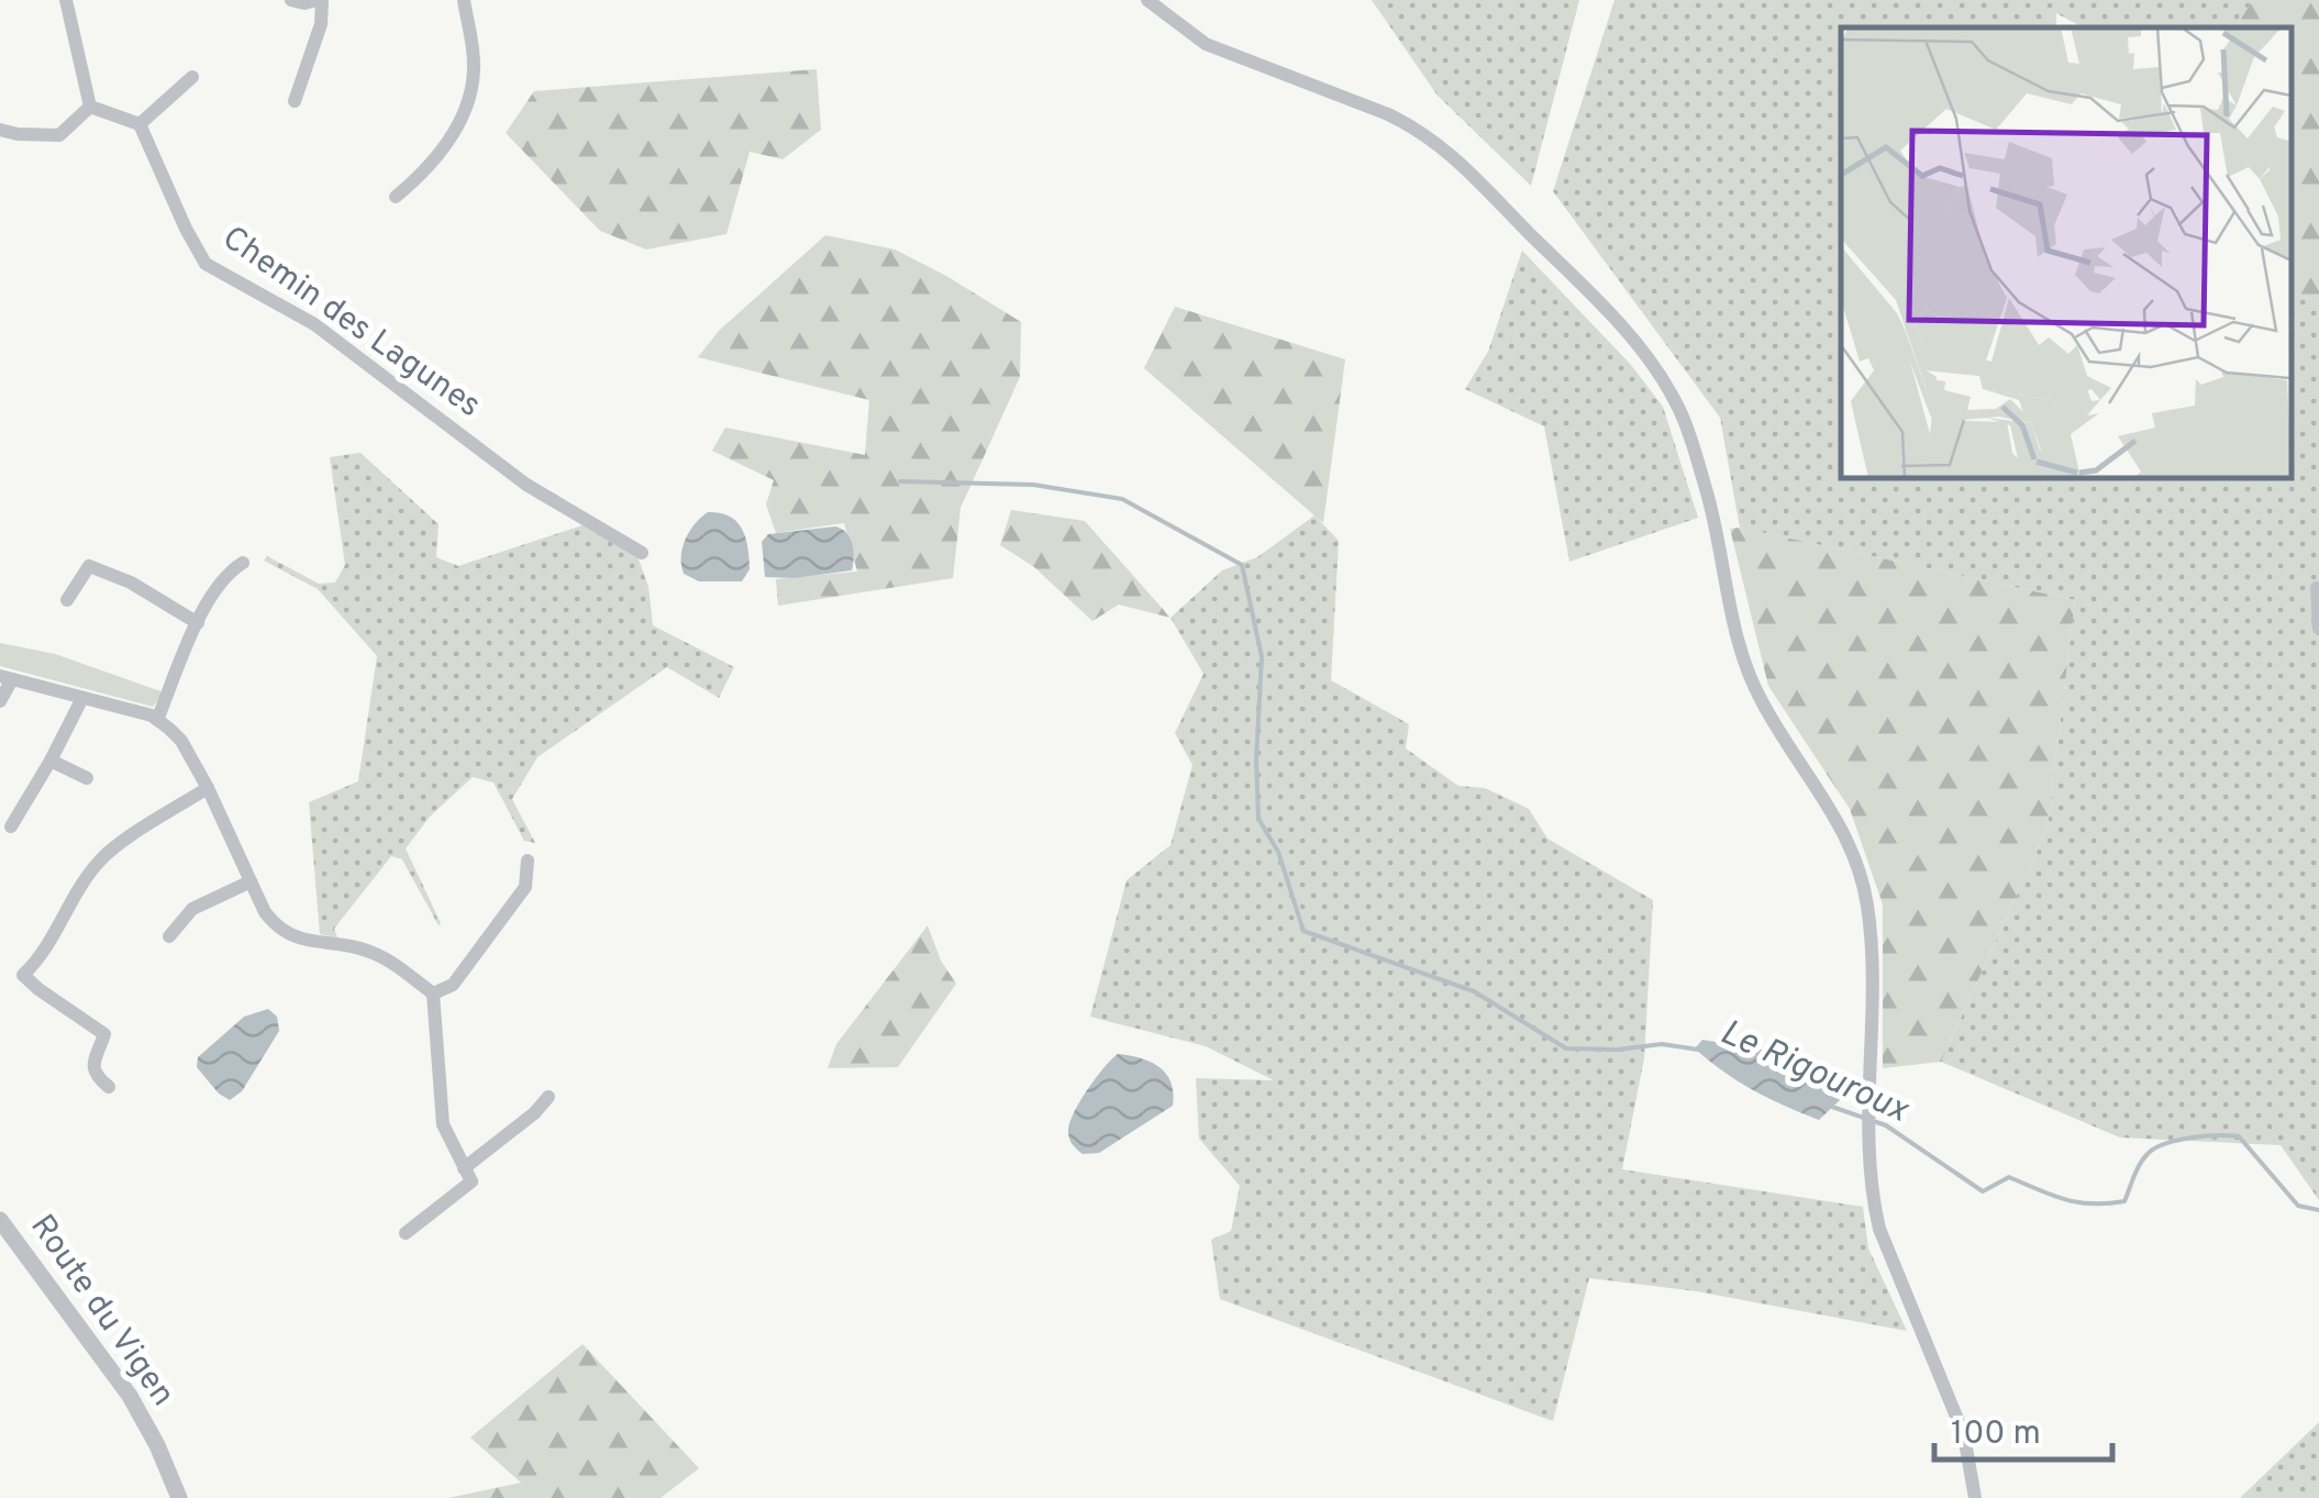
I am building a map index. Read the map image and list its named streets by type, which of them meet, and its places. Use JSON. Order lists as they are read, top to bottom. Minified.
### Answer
{"streets":{"street":["Chemin des Lagunes","Route du Vigen"]},"water":["Le Rigouroux"],"scale_bar":"100 m"}
